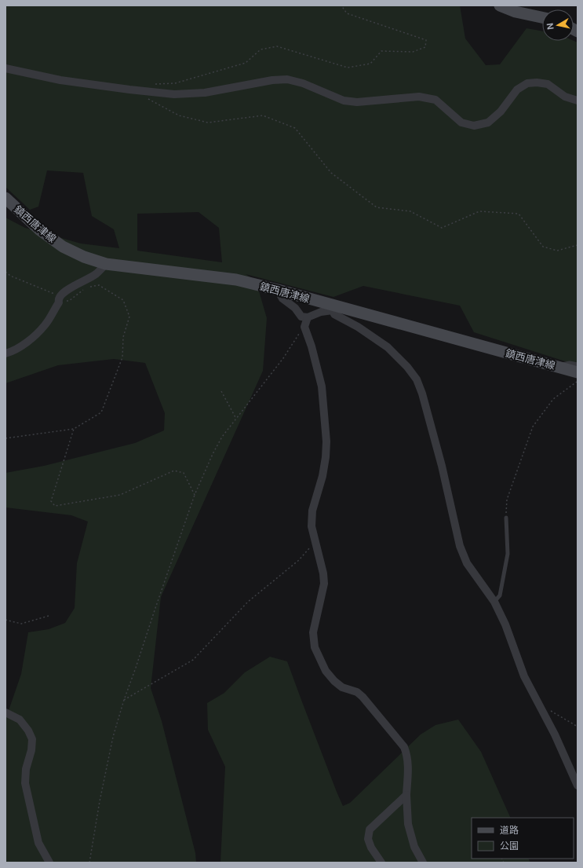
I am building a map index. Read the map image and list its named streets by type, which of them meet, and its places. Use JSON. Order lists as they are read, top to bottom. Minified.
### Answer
{"streets":{"main road":["鎮西唐津線"]},"legend":["道路","公園"],"north":"left"}
